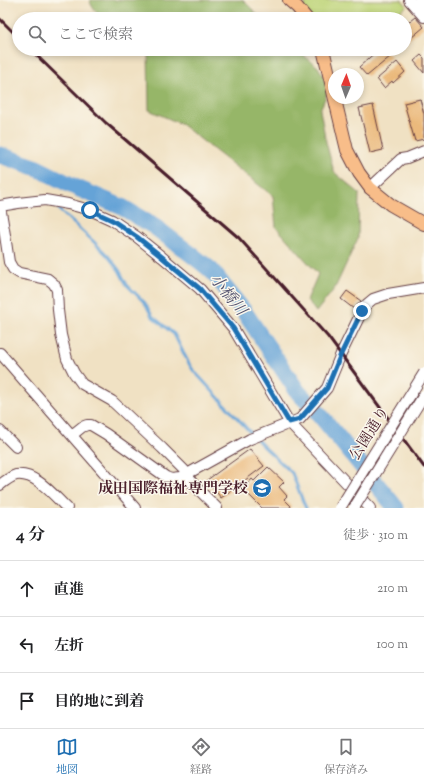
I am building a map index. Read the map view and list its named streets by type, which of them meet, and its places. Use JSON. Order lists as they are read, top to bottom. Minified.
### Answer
{"streets":{"street":["公園通り"]},"water":["小橋川"],"places":{"school or university":["成田国際福祉専門学校"]},"north":"top","page":{"search":"ここで検索","heading":["4 分","徒歩 · 310 m"],"list":[["直進","210 m"],["左折","100 m"],"目的地に到着"],"nav":["地図","経路","保存済み"]}}
